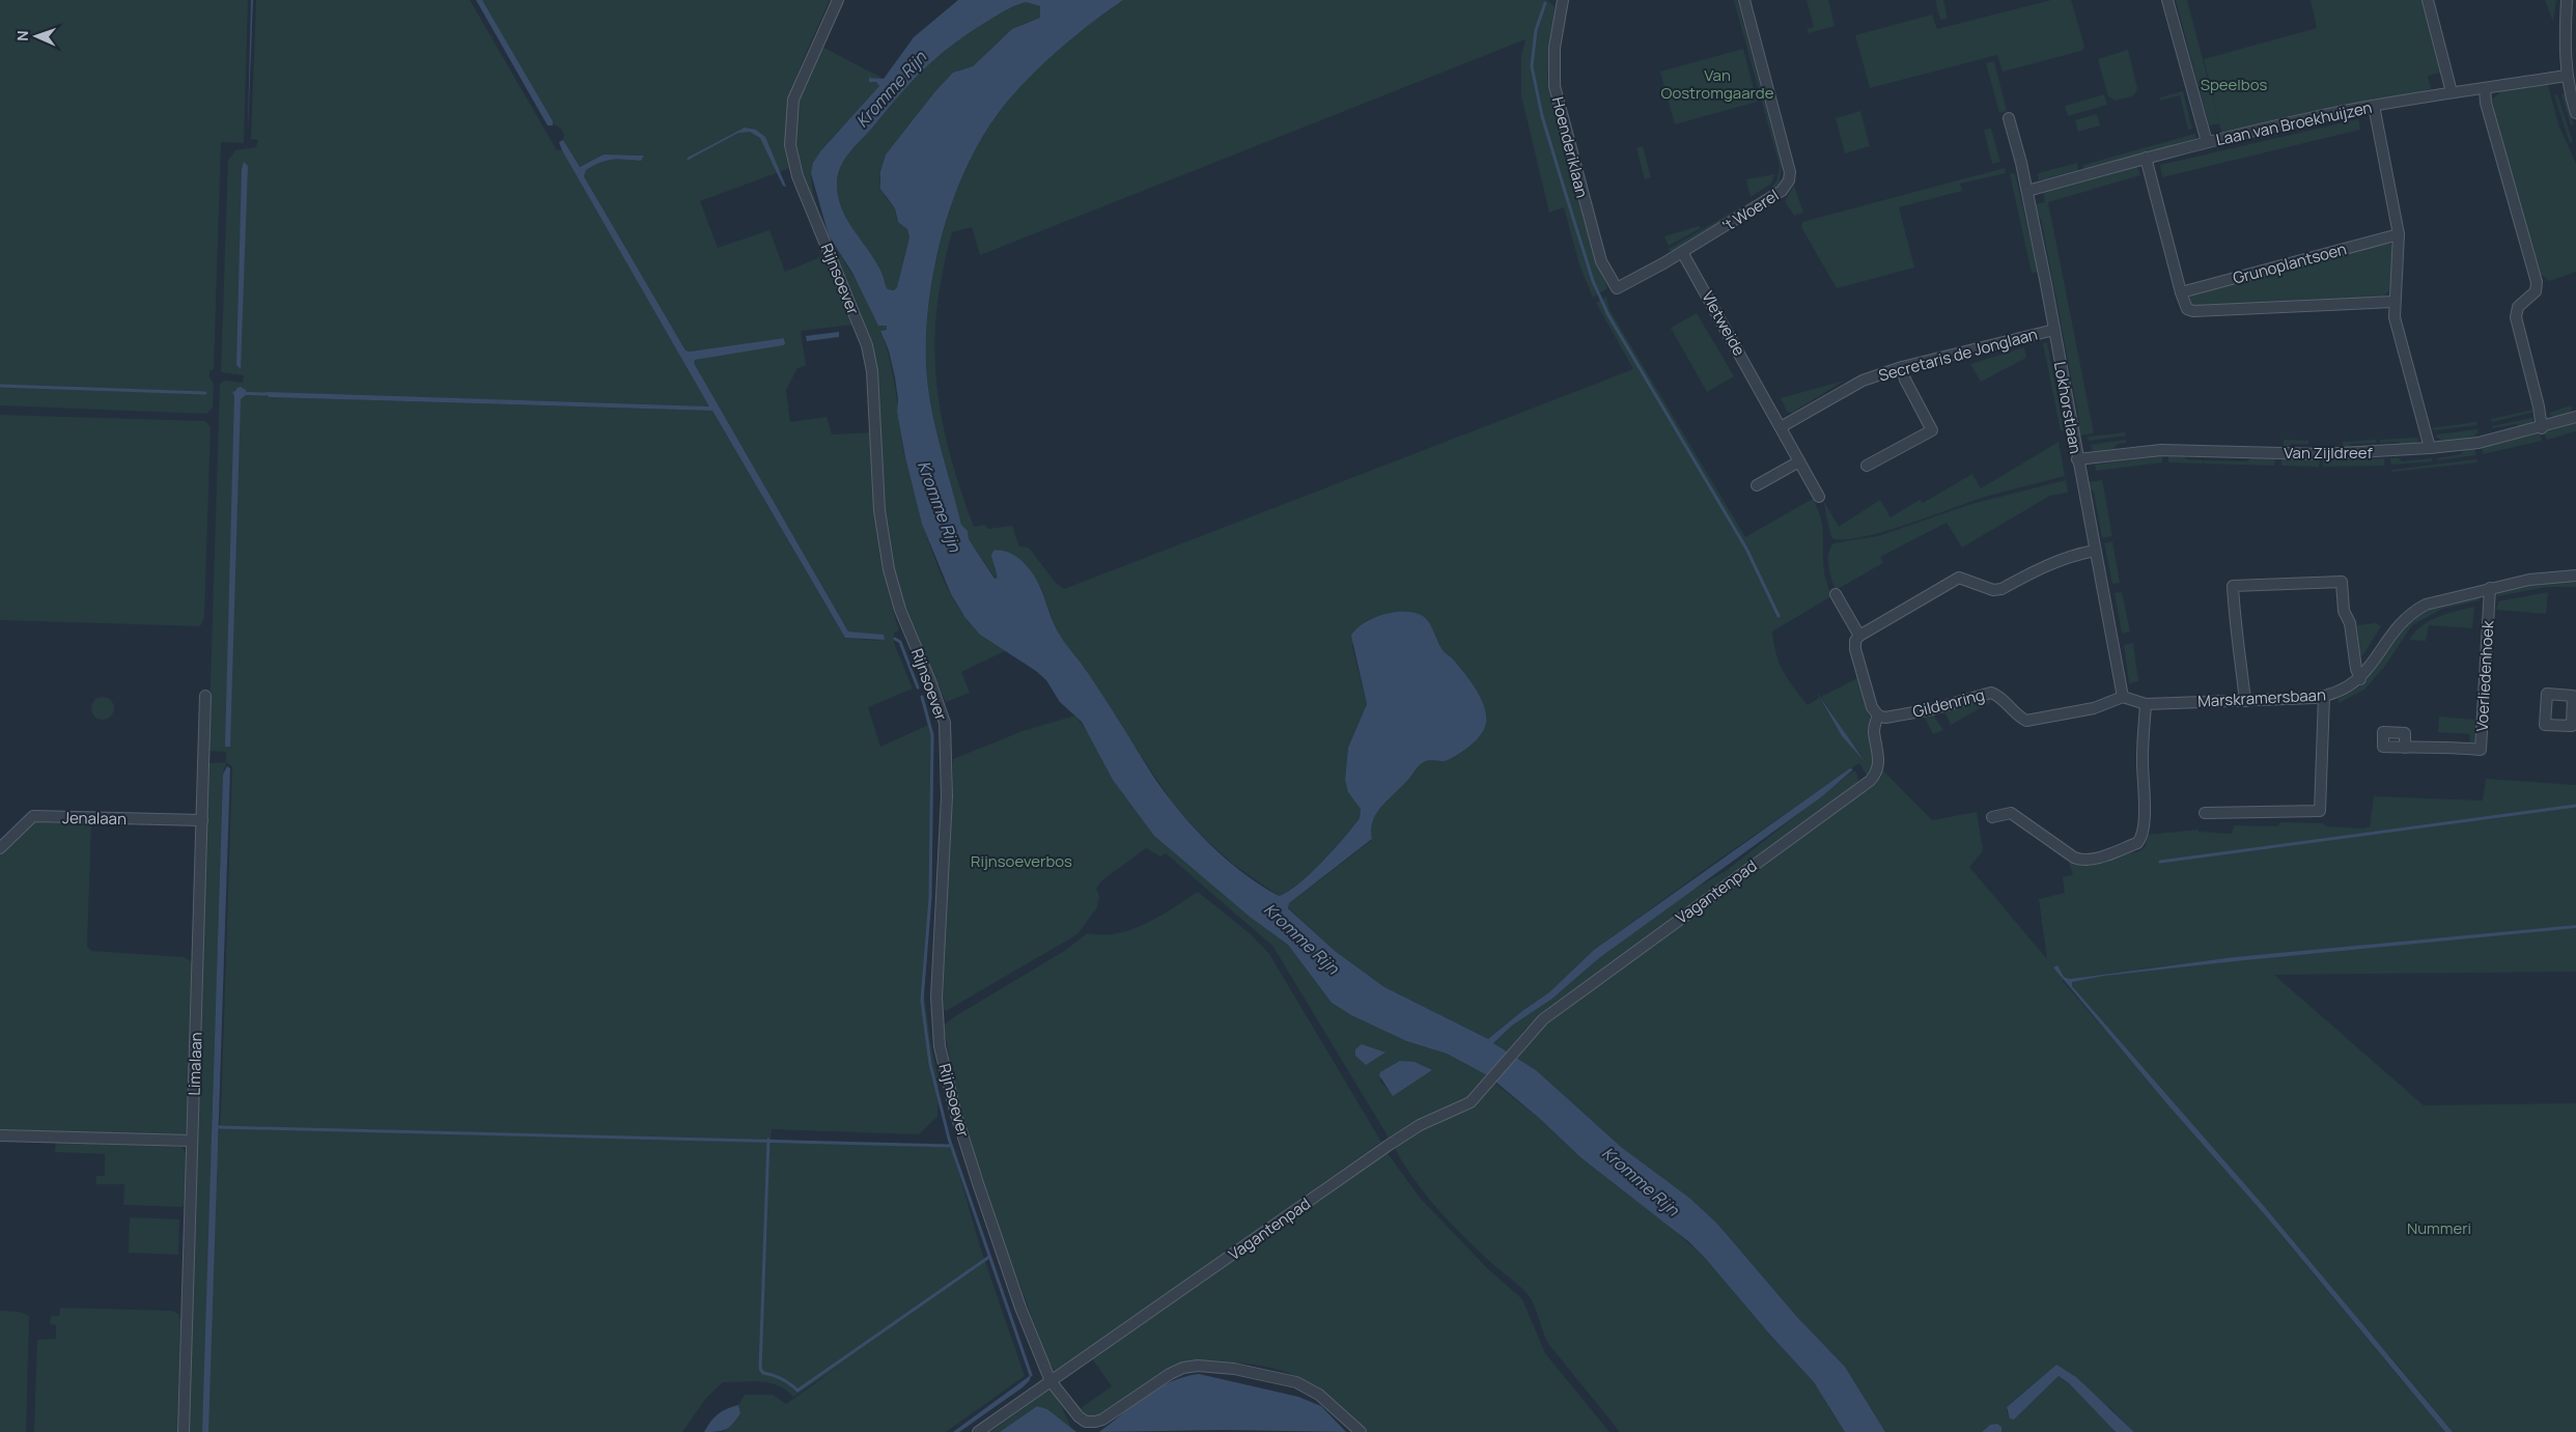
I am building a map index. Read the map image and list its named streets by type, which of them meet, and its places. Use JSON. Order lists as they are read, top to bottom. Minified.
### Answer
{"streets":{"street":["Laan van Broekhuijzen","Hoenderiklaan","'t Woerel","Grunoplantsoen","Rijnsoever","Vletweide","Secretaris de Jonglaan","Lokhorstlaan","Van Zijldreef","Voerliedenhoek","Marskramersbaan","Gildenring","Jenalaan","Vagantenpad","Limalaan"]},"crossings":[["Laan van Broekhuijzen","Grunoplantsoen"],["Laan van Broekhuijzen","Lokhorstlaan"],["Hoenderiklaan","'t Woerel"],["Hoenderiklaan","Vletweide"],["'t Woerel","Vletweide"],["Rijnsoever","Vagantenpad"],["Vletweide","Secretaris de Jonglaan"],["Secretaris de Jonglaan","Lokhorstlaan"],["Lokhorstlaan","Van Zijldreef"],["Lokhorstlaan","Marskramersbaan"],["Lokhorstlaan","Gildenring"],["Voerliedenhoek","Marskramersbaan"],["Marskramersbaan","Gildenring"],["Gildenring","Vagantenpad"],["Jenalaan","Limalaan"]],"water":["Kromme Rijn"],"parks":["Van Oostromgaarde","Speelbos","Rijnsoeverbos","Nummeri"],"north":"left"}
